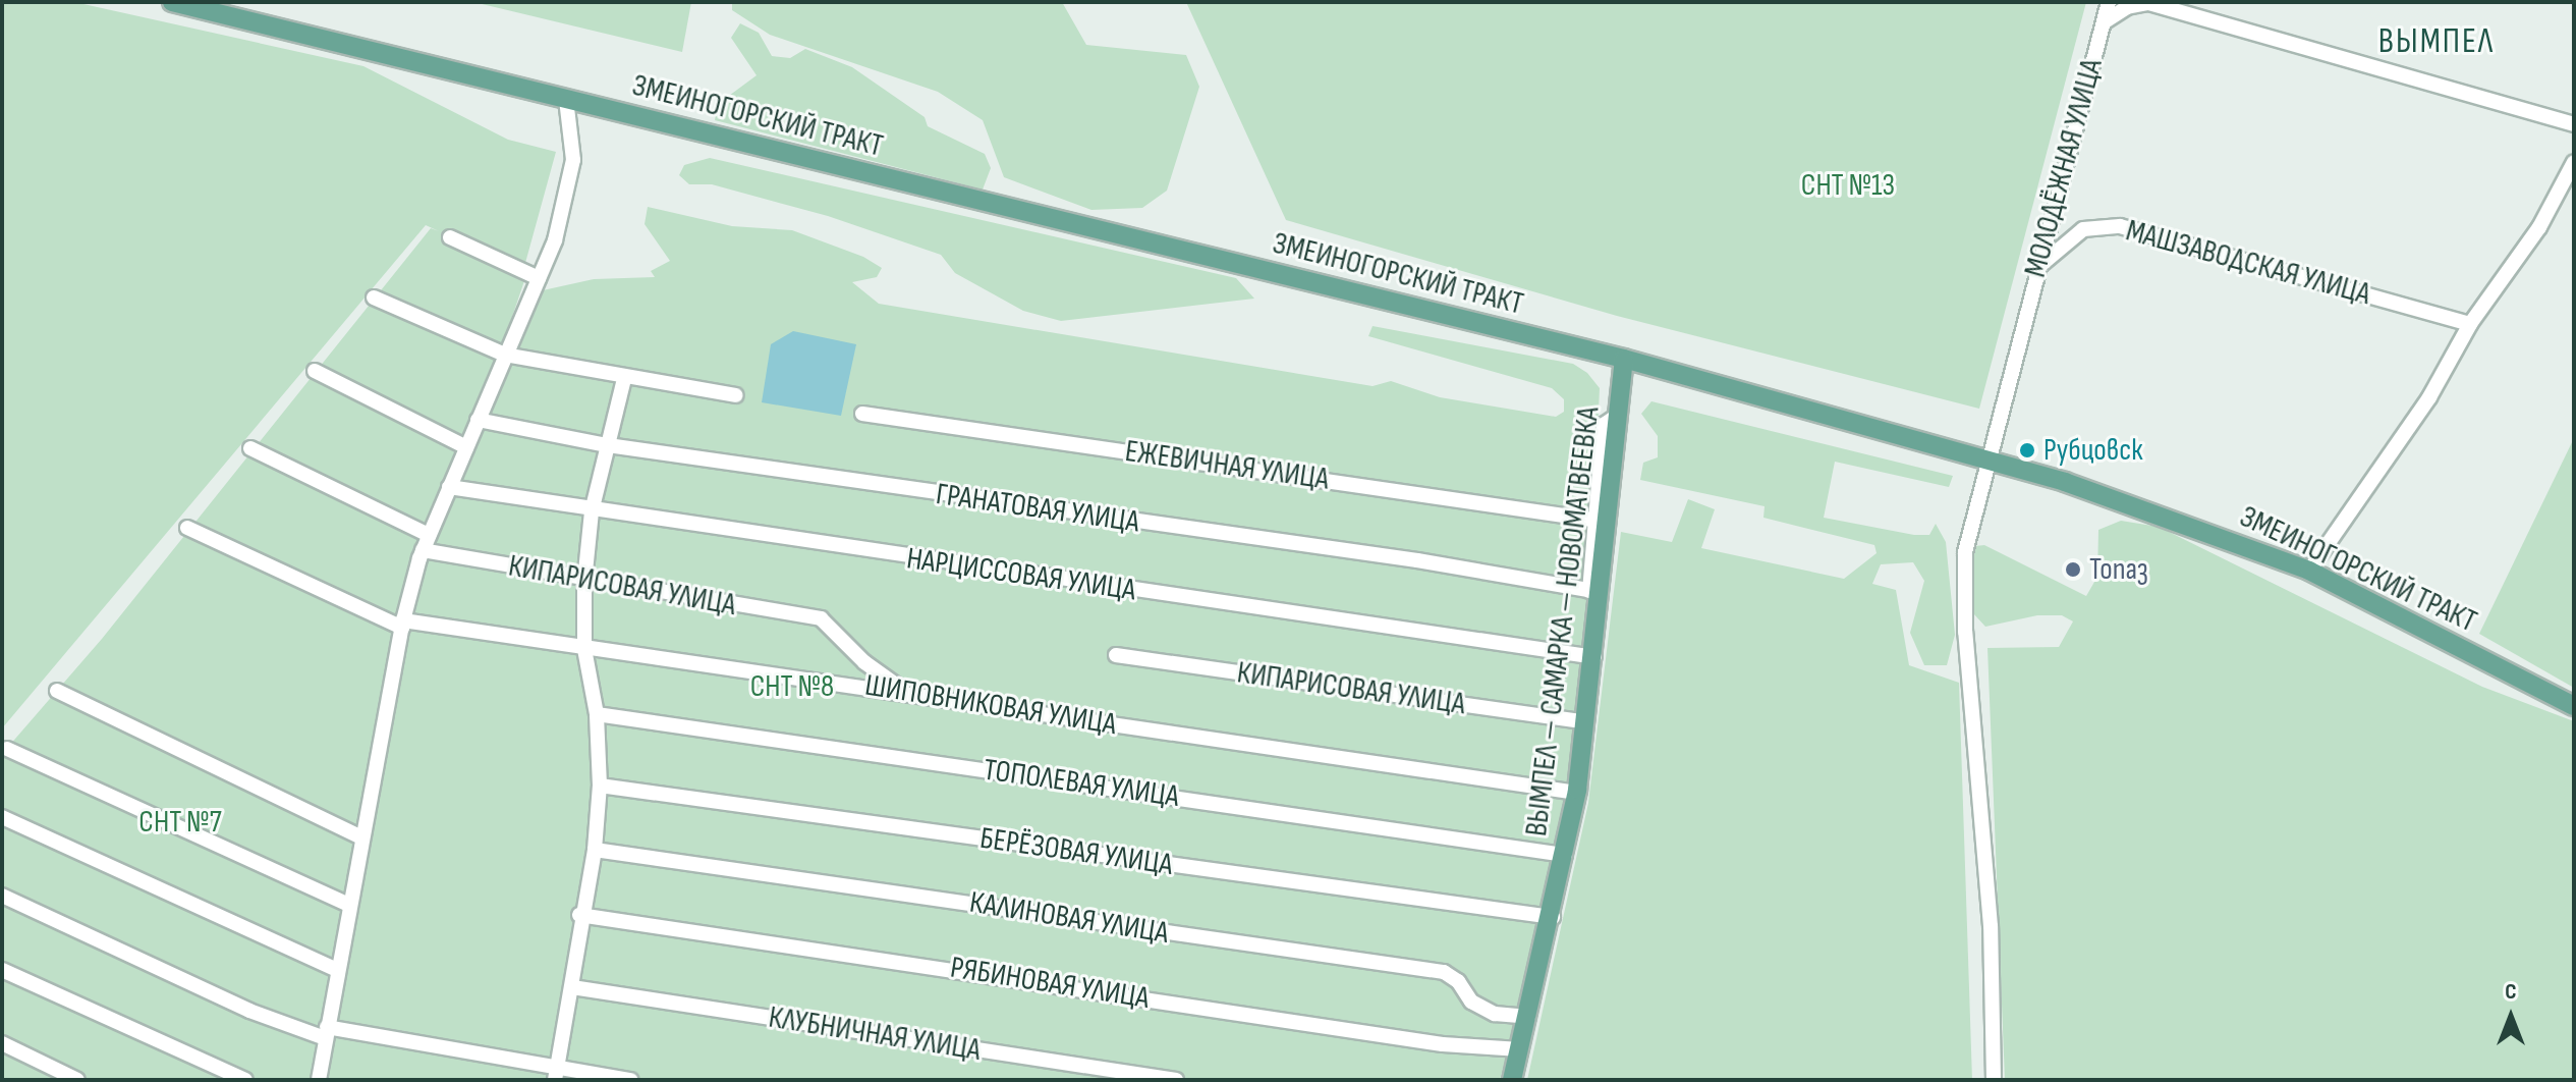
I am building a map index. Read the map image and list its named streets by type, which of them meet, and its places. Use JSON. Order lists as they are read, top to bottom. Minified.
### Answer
{"streets":{"main road":["ЗМЕИНОГОРСКИЙ ТРАКТ","ВЫМПЕЛ — САМАРКА — НОВОМАТВЕЕВКА"],"street":["МОЛОДЁЖНАЯ УЛИЦА","МАШЗАВОДСКАЯ УЛИЦА","ЕЖЕВИЧНАЯ УЛИЦА","ГРАНАТОВАЯ УЛИЦА","НАРЦИССОВАЯ УЛИЦА","КИПАРИСОВАЯ УЛИЦА","ШИПОВНИКОВАЯ УЛИЦА","ТОПОЛЕВАЯ УЛИЦА","БЕРЁЗОВАЯ УЛИЦА","КАЛИНОВАЯ УЛИЦА","РЯБИНОВАЯ УЛИЦА","КЛУБНИЧНАЯ УЛИЦА"]},"crossings":[["ЗМЕИНОГОРСКИЙ ТРАКТ","МОЛОДЁЖНАЯ УЛИЦА"],["ЗМЕИНОГОРСКИЙ ТРАКТ","ВЫМПЕЛ — САМАРКА — НОВОМАТВЕЕВКА"],["МОЛОДЁЖНАЯ УЛИЦА","МАШЗАВОДСКАЯ УЛИЦА"],["ГРАНАТОВАЯ УЛИЦА","ВЫМПЕЛ — САМАРКА — НОВОМАТВЕЕВКА"],["НАРЦИССОВАЯ УЛИЦА","ВЫМПЕЛ — САМАРКА — НОВОМАТВЕЕВКА"],["КИПАРИСОВАЯ УЛИЦА","ВЫМПЕЛ — САМАРКА — НОВОМАТВЕЕВКА"],["КИПАРИСОВАЯ УЛИЦА","ШИПОВНИКОВАЯ УЛИЦА"],["ВЫМПЕЛ — САМАРКА — НОВОМАТВЕЕВКА","ШИПОВНИКОВАЯ УЛИЦА"],["ВЫМПЕЛ — САМАРКА — НОВОМАТВЕЕВКА","ТОПОЛЕВАЯ УЛИЦА"],["ВЫМПЕЛ — САМАРКА — НОВОМАТВЕЕВКА","БЕРЁЗОВАЯ УЛИЦА"],["ВЫМПЕЛ — САМАРКА — НОВОМАТВЕЕВКА","КАЛИНОВАЯ УЛИЦА"],["ВЫМПЕЛ — САМАРКА — НОВОМАТВЕЕВКА","РЯБИНОВАЯ УЛИЦА"]],"districts":["ВЫМПЕЛ"],"parks":["СНТ №13","СНТ №8","СНТ №7"],"places":["Рубцовск","Топаз"],"north":"top"}
